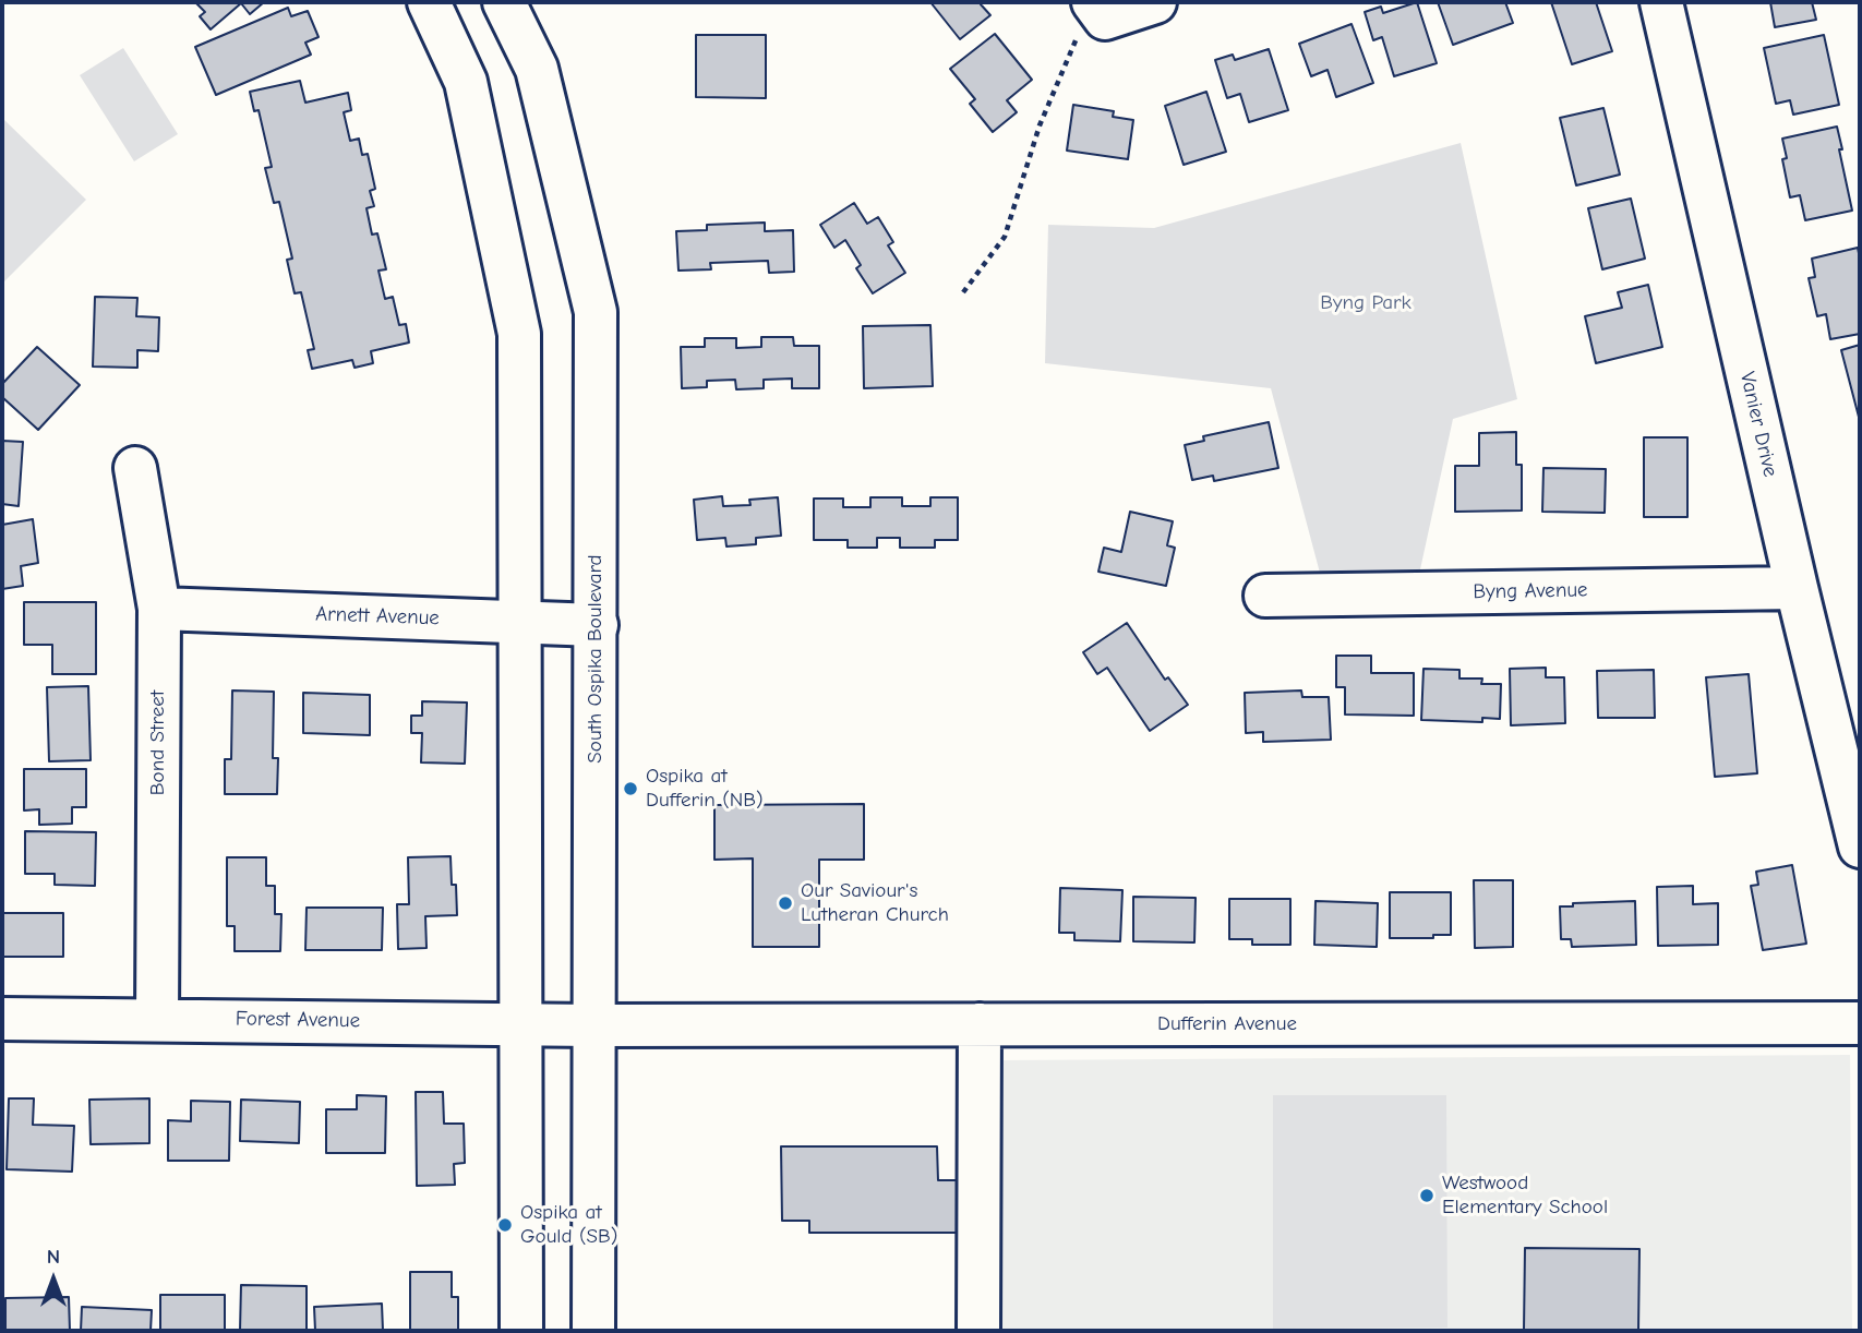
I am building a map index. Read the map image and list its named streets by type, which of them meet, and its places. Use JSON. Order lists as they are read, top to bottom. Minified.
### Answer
{"streets":{"street":["Vanier Drive","Byng Avenue","Arnett Avenue","South Ospika Boulevard","Bond Street","Forest Avenue","Dufferin Avenue"]},"crossings":[["Vanier Drive","Byng Avenue"],["Arnett Avenue","South Ospika Boulevard"],["Arnett Avenue","Bond Street"],["South Ospika Boulevard","Forest Avenue"],["South Ospika Boulevard","Dufferin Avenue"],["Bond Street","Forest Avenue"],["Forest Avenue","Dufferin Avenue"]],"parks":["Byng Park"],"places":["Ospika at Dufferin (NB)","Our Saviour's Lutheran Church","Westwood Elementary School","Ospika at Gould (SB)"],"north":"top"}
